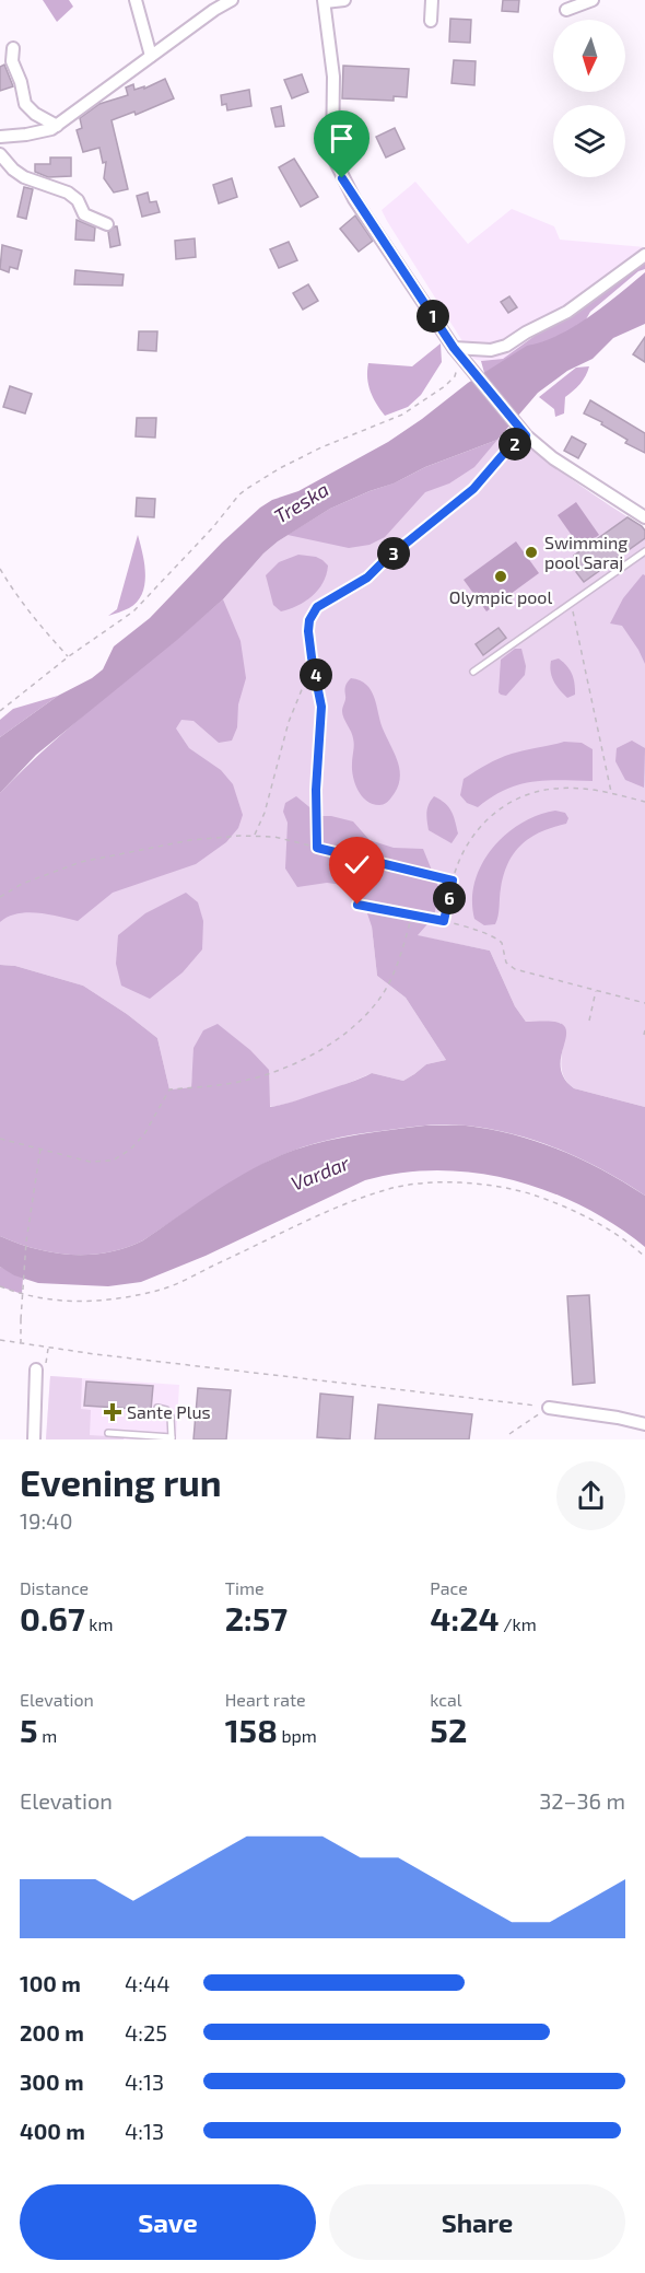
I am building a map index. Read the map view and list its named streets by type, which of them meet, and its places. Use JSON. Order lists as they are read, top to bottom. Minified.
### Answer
{"water":["Treska","Vardar"],"places":{"other":["Swimming pool Saraj","Olympic pool"],"health":["Sante Plus"]},"north":"bottom","page":{"pins":["1","2","3","4","6"],"heading":["Evening run","19:40"],"stats":[["Distance","0.67 km"],["Time","2:57"],["Pace","4:24 /km"],["Elevation","5 m"],["Heart rate","158 bpm"],["kcal","52"]],"chart":["Elevation","32–36 m"],"list":[{"name":"100 m","note":"4:44"},{"name":"200 m","note":"4:25"},{"name":"300 m","note":"4:13"},{"name":"400 m","note":"4:13"}],"buttons":["Save","Share"]}}
